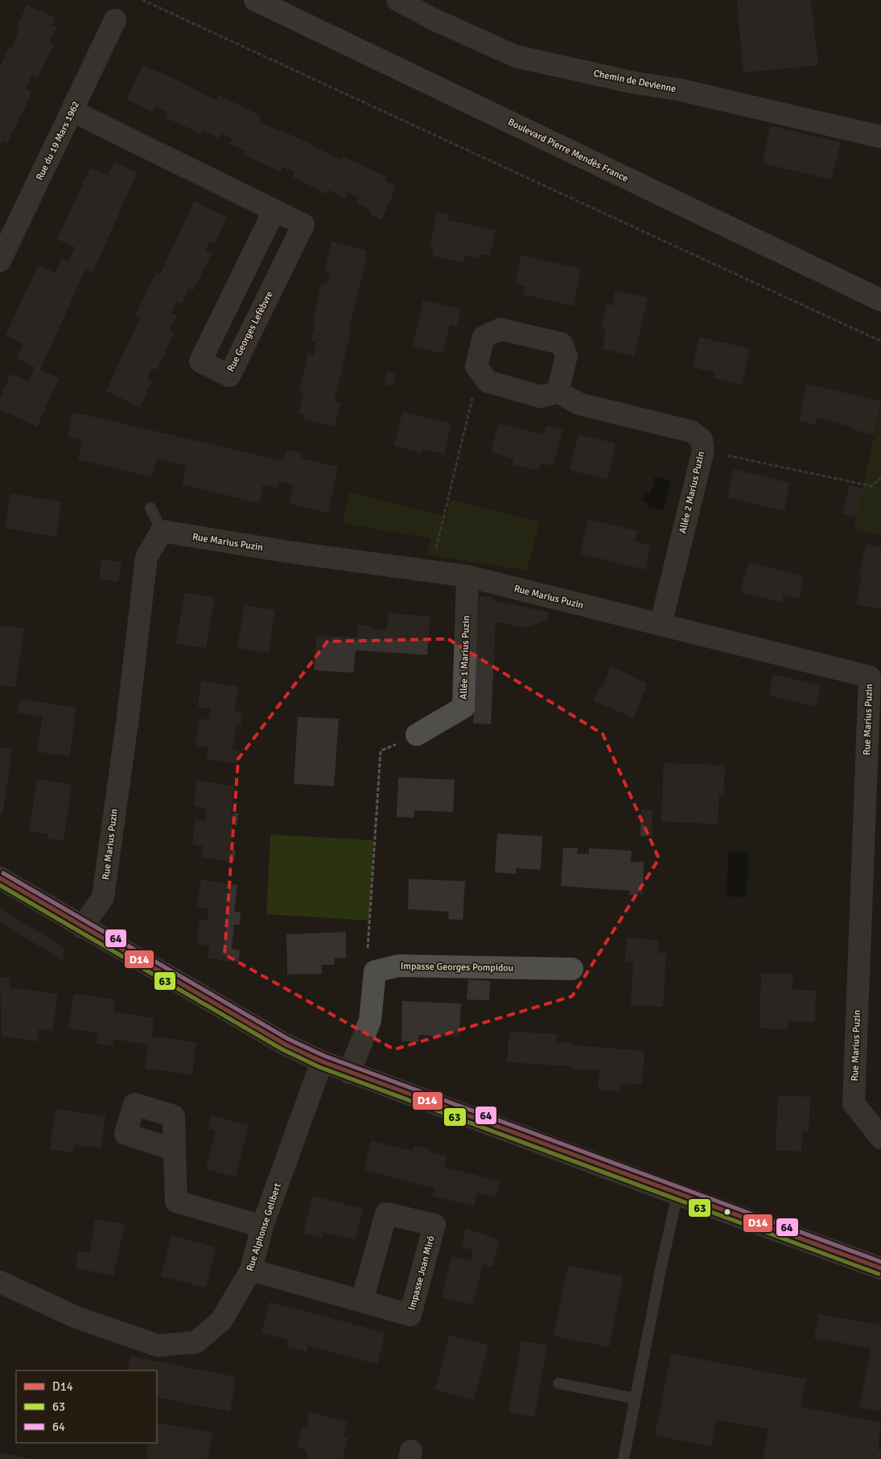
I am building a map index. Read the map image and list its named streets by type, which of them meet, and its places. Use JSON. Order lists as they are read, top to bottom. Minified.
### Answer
{"streets":{"main road":["Boulevard Pierre Mendès France"],"street":["Chemin de Devienne","Rue du 19 Mars 1962","Rue Georges Lefèbvre","Allée 2 Marius Puzin","Rue Marius Puzin","Allée 1 Marius Puzin","Impasse Georges Pompidou","Rue Alphonse Gelibert","Impasse Joan Miró"]},"crossings":[["Rue du 19 Mars 1962","Rue Georges Lefèbvre"],["Allée 2 Marius Puzin","Rue Marius Puzin"],["Rue Marius Puzin","Allée 1 Marius Puzin"],["Rue Alphonse Gelibert","Impasse Joan Miró"]],"lines":["transit line 64","transit line D14","transit line 63"],"legend":["D14","63","64"]}
